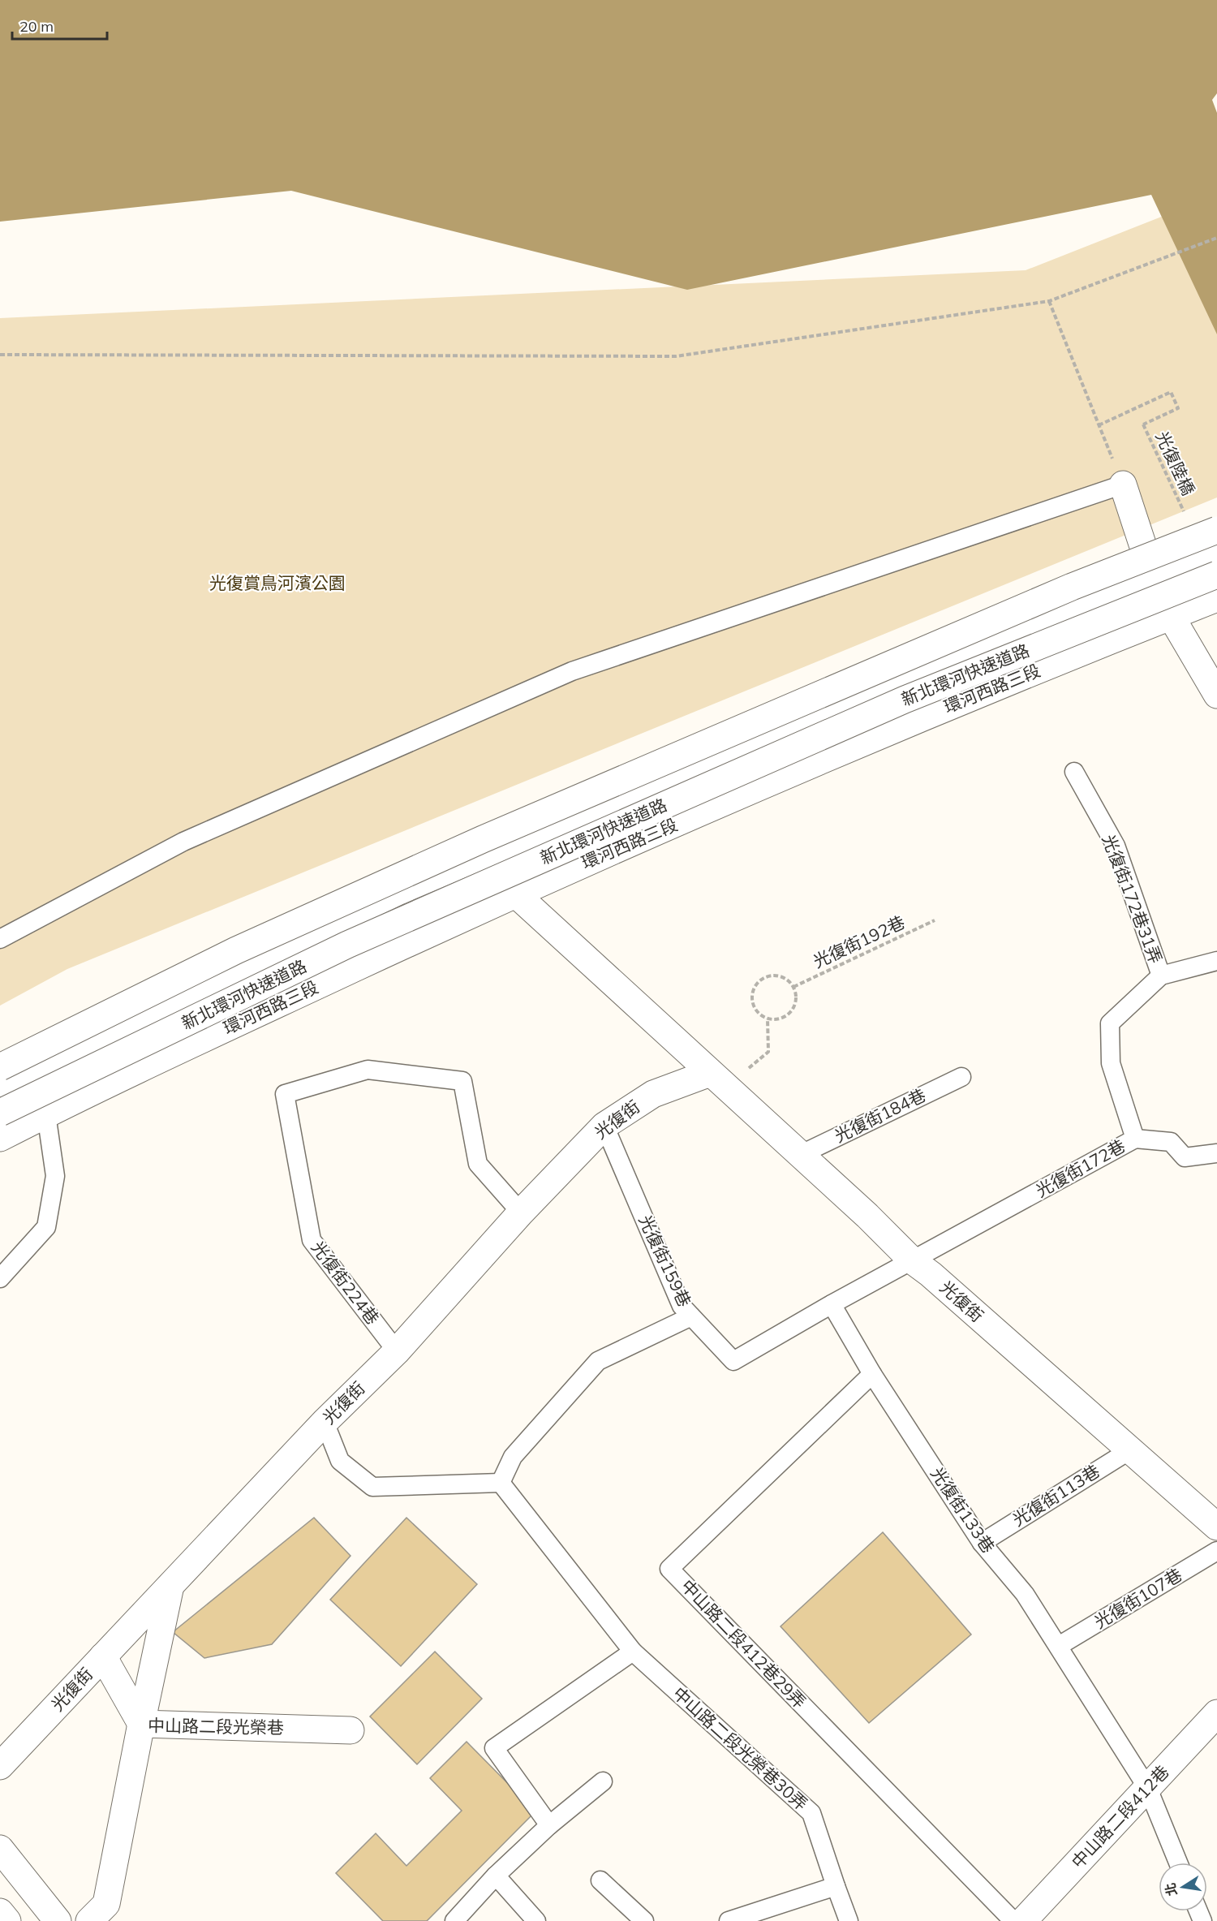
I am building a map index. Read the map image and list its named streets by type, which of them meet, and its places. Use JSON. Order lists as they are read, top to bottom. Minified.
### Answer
{"streets":{"main road":["新北環河快速道路","環河西路三段","光復街","中山路二段光榮巷","中山路二段412巷"],"lane":["光復街172巷31弄","光復街184巷","光復街172巷","光復街159巷","光復街224巷","光復街113巷","光復街133巷","光復街107巷","中山路二段412巷29弄","中山路二段光榮巷30弄"],"path":["光復陸橋","光復街192巷"]},"crossings":[["環河西路三段","光復街"],["光復街172巷31弄","光復街172巷"],["光復街184巷","光復街"],["光復街","光復街172巷"],["光復街","光復街159巷"],["光復街","光復街224巷"],["光復街","光復街113巷"],["光復街159巷","光復街133巷"],["光復街113巷","光復街133巷"],["光復街133巷","光復街107巷"],["光復街133巷","中山路二段412巷29弄"],["光復街133巷","中山路二段412巷"]],"parks":["光復賞鳥河濱公園"],"scale_bar":"20 m","north":"left"}
